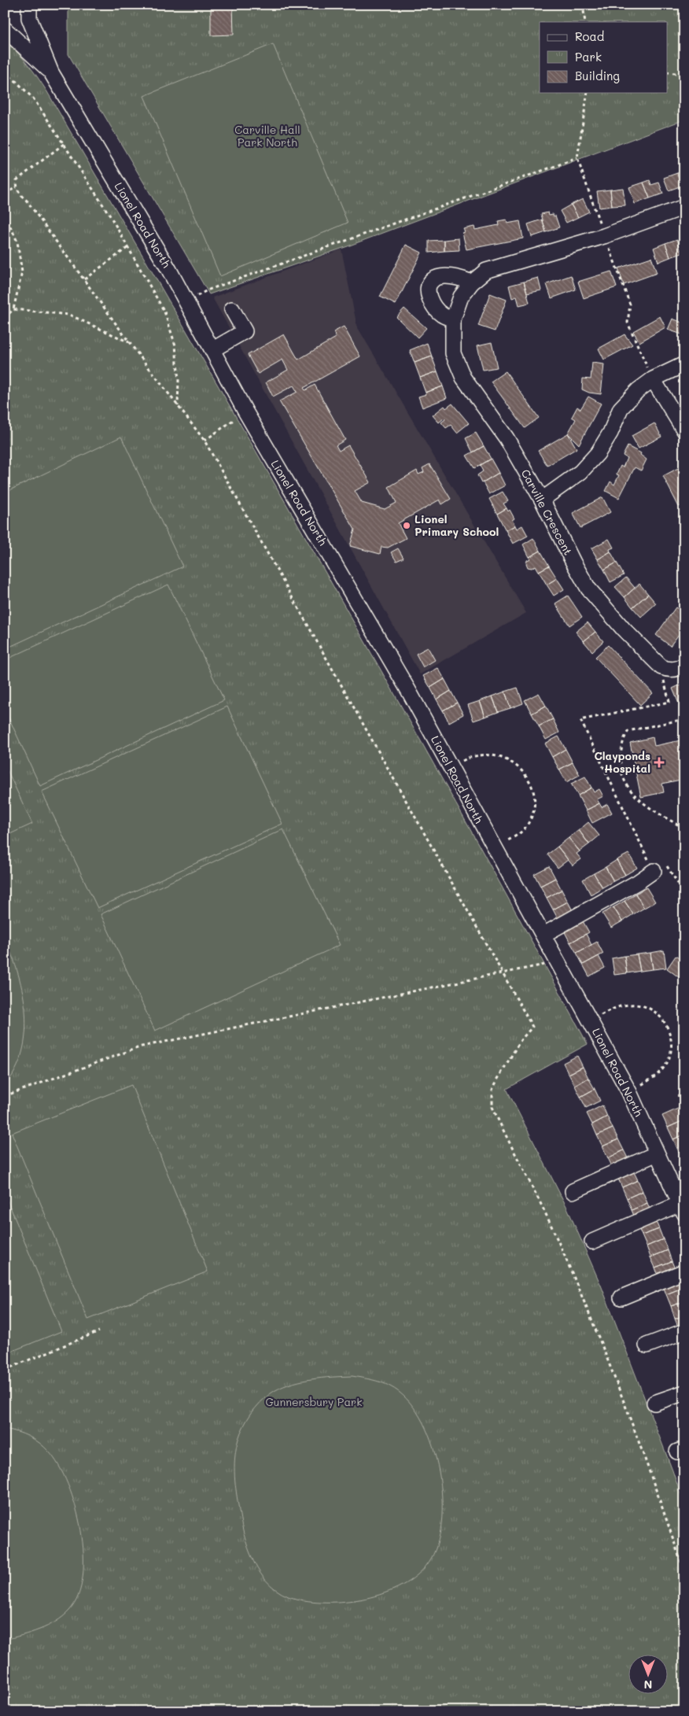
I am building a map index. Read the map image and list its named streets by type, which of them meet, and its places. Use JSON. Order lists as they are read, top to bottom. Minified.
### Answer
{"streets":{"street":["Lionel Road North","Carville Crescent"]},"parks":["Carville Hall Park North","Gunnersbury Park"],"places":{"other":["Lionel Primary School"],"health":["Clayponds Hospital"]},"legend":["Road","Park","Building"],"north":"bottom"}
